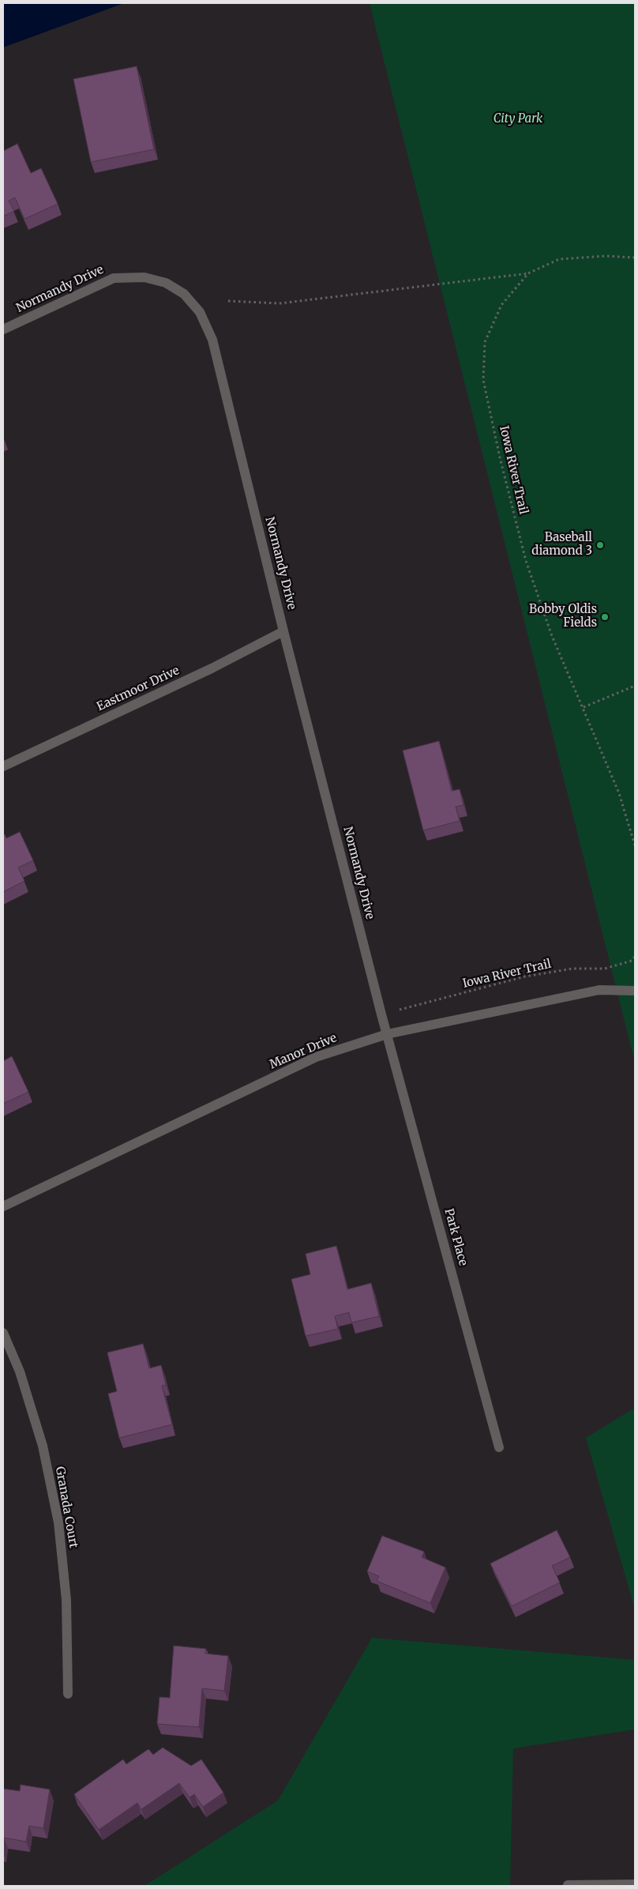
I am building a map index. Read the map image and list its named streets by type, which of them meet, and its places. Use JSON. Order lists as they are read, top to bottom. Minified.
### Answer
{"streets":{"street":["Normandy Drive","Eastmoor Drive","Manor Drive","Park Place","Granada Court"],"path":["Iowa River Trail"]},"crossings":[["Normandy Drive","Iowa River Trail"],["Normandy Drive","Eastmoor Drive"],["Normandy Drive","Manor Drive"],["Normandy Drive","Park Place"],["Manor Drive","Park Place"]],"parks":["City Park"],"places":["Baseball diamond 3","Bobby Oldis Fields"]}
